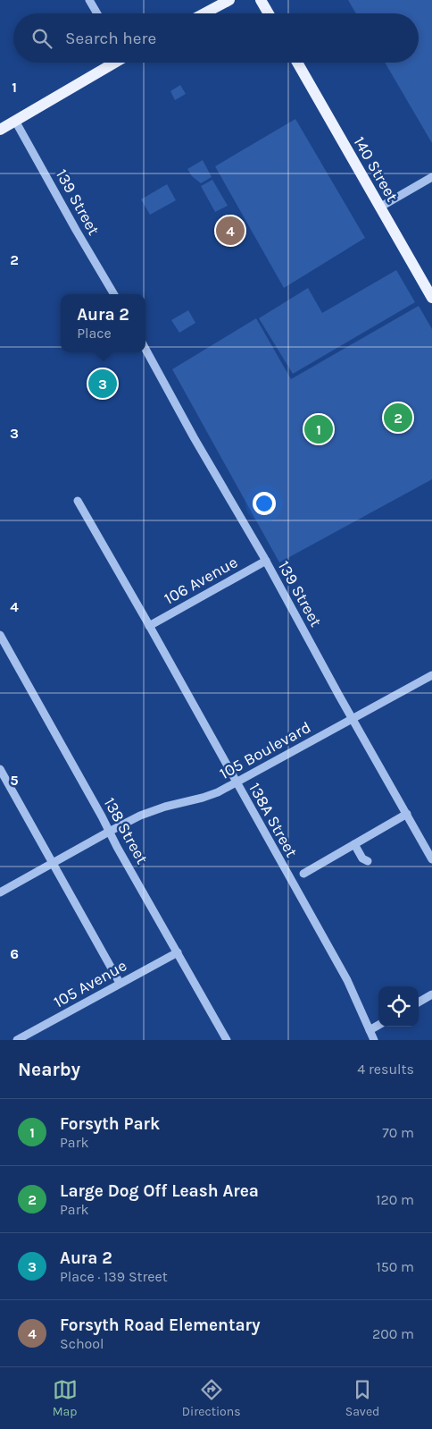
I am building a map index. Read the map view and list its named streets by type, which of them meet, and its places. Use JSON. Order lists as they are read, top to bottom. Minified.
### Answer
{"streets":{"main road":["140 Street"],"street":["139 Street","106 Avenue","105 Boulevard","138A Street","138 Street","105 Avenue"]},"crossings":[["139 Street","106 Avenue"],["139 Street","105 Boulevard"],["106 Avenue","138A Street"],["105 Boulevard","138A Street"],["105 Boulevard","138 Street"],["138 Street","105 Avenue"]],"page":{"search":"Search here","pins":["4","3","2","1"],"popup":["Aura 2","Place"],"heading":["Nearby","4 results"],"list":[{"mark":"1","name":"Forsyth Park","note":"Park","value":"70 m"},{"mark":"2","name":"Large Dog Off Leash Area","note":"Park","value":"120 m"},{"mark":"3","name":"Aura 2","note":"Place · 139 Street","value":"150 m"},{"mark":"4","name":"Forsyth Road Elementary","note":"School","value":"200 m"}],"nav":["Map","Directions","Saved"]},"grid":{"rows":["1","2","3","4","5","6"]}}
